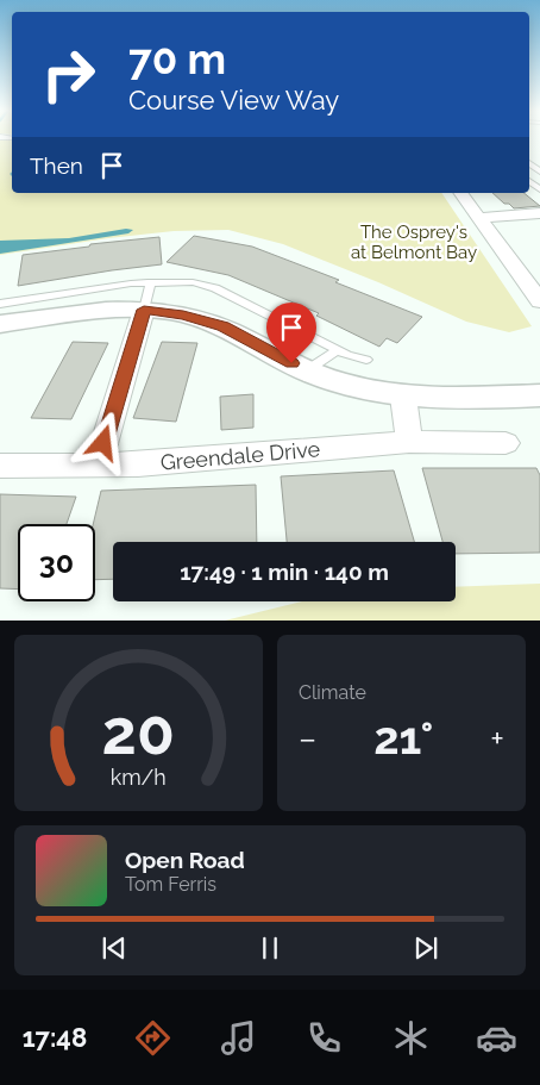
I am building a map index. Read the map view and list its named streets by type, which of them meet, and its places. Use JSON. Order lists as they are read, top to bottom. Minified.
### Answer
{"streets":{"street":["Greendale Drive"]},"parks":["The Osprey's at Belmont Bay"],"page":{"turn":["70 m","Course View Way"],"then":"Then","limit":"30","trip":"17:49 · 1 min · 140 m","tile":"Climate","heat":["−","21°","+"],"song":["Open Road","Tom Ferris"],"tabs":"17:48","gauge":["20","km/h"]}}
